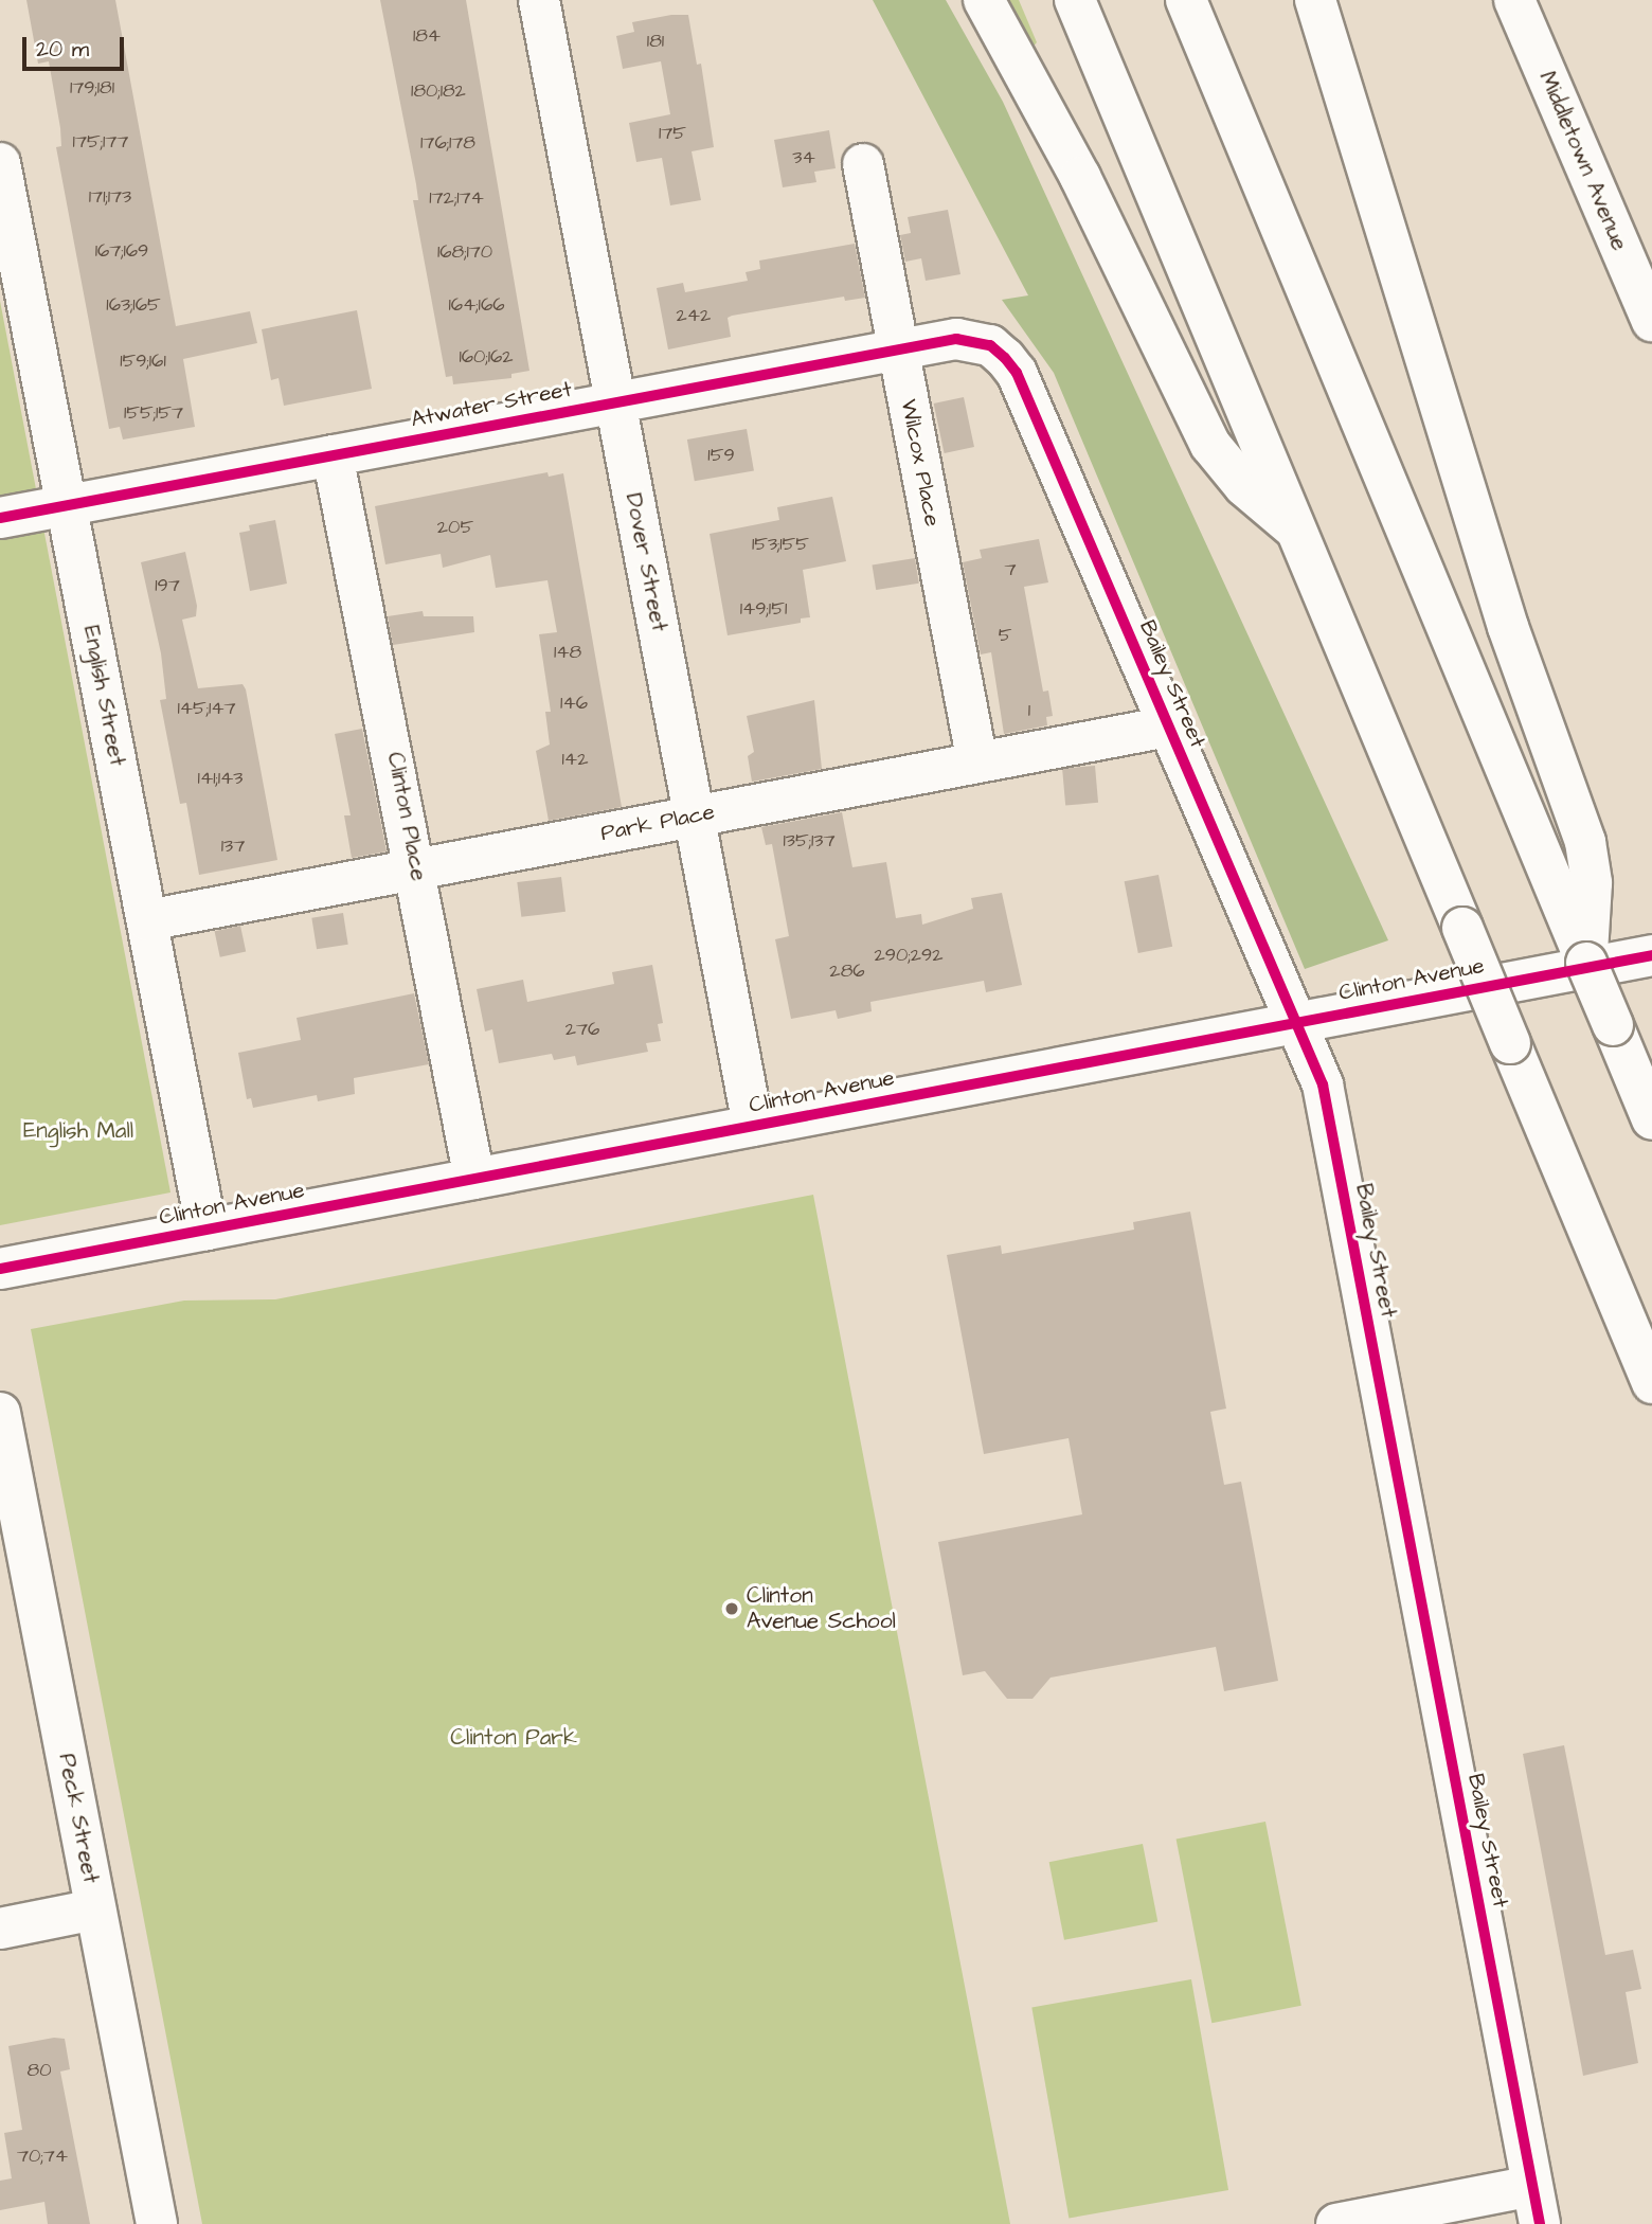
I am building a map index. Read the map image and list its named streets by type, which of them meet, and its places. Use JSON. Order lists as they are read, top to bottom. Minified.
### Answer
{"streets":{"main road":["Middletown Avenue","Atwater Street","Wilcox Place","Dover Street","Bailey Street","English Street","Clinton Place","Park Place","Clinton Avenue","Peck Street"]},"crossings":[["Atwater Street","Wilcox Place"],["Atwater Street","Dover Street"],["Atwater Street","Bailey Street"],["Atwater Street","English Street"],["Atwater Street","Clinton Place"],["Wilcox Place","Park Place"],["Dover Street","Park Place"],["Dover Street","Clinton Avenue"],["Bailey Street","Park Place"],["Bailey Street","Clinton Avenue"],["English Street","Park Place"],["English Street","Clinton Avenue"],["Clinton Place","Park Place"],["Clinton Place","Clinton Avenue"]],"parks":["English Mall","Clinton Park"],"places":["Clinton Avenue School"],"house_numbers":["184","181","179;181","180;182","175","175;177","176;178","34","171;173","172;174","167;169","168;170","163;165","164;166","242","160;162","159;161","155;157","159","205","153;155","7","197","149;151","5","148","146","145;147","1","142","141;143","135;137","137","290;292","286","276","80","70;74"],"scale_bar":"20 m"}
